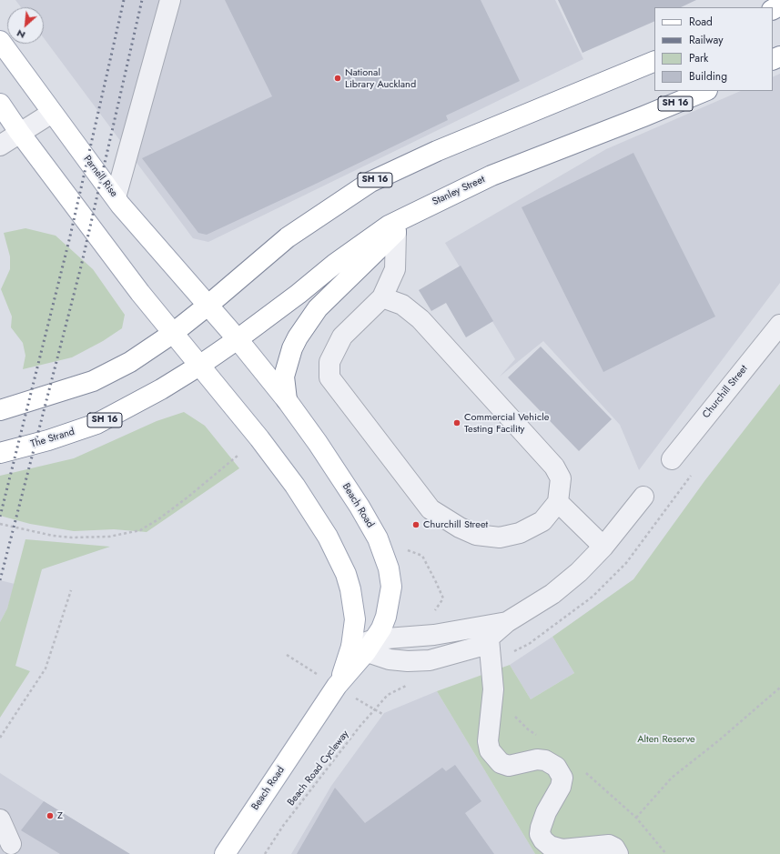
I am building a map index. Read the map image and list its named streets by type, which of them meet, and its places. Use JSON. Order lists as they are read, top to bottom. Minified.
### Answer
{"streets":{"main road":["SH 16","Parnell Rise","Stanley Street","The Strand","Beach Road"],"street":["Churchill Street"],"path":["Beach Road Cycleway"]},"crossings":[["SH 16","Parnell Rise"],["SH 16","Stanley Street"],["SH 16","The Strand"],["SH 16","Beach Road"],["Parnell Rise","Stanley Street"],["Parnell Rise","Beach Road"],["Stanley Street","Beach Road"],["The Strand","Beach Road"]],"parks":["Alten Reserve"],"places":["National Library Auckland","Commercial Vehicle Testing Facility","Churchill Street","Z"],"legend":["Road","Railway","Park","Building"],"north":"bottom left"}
